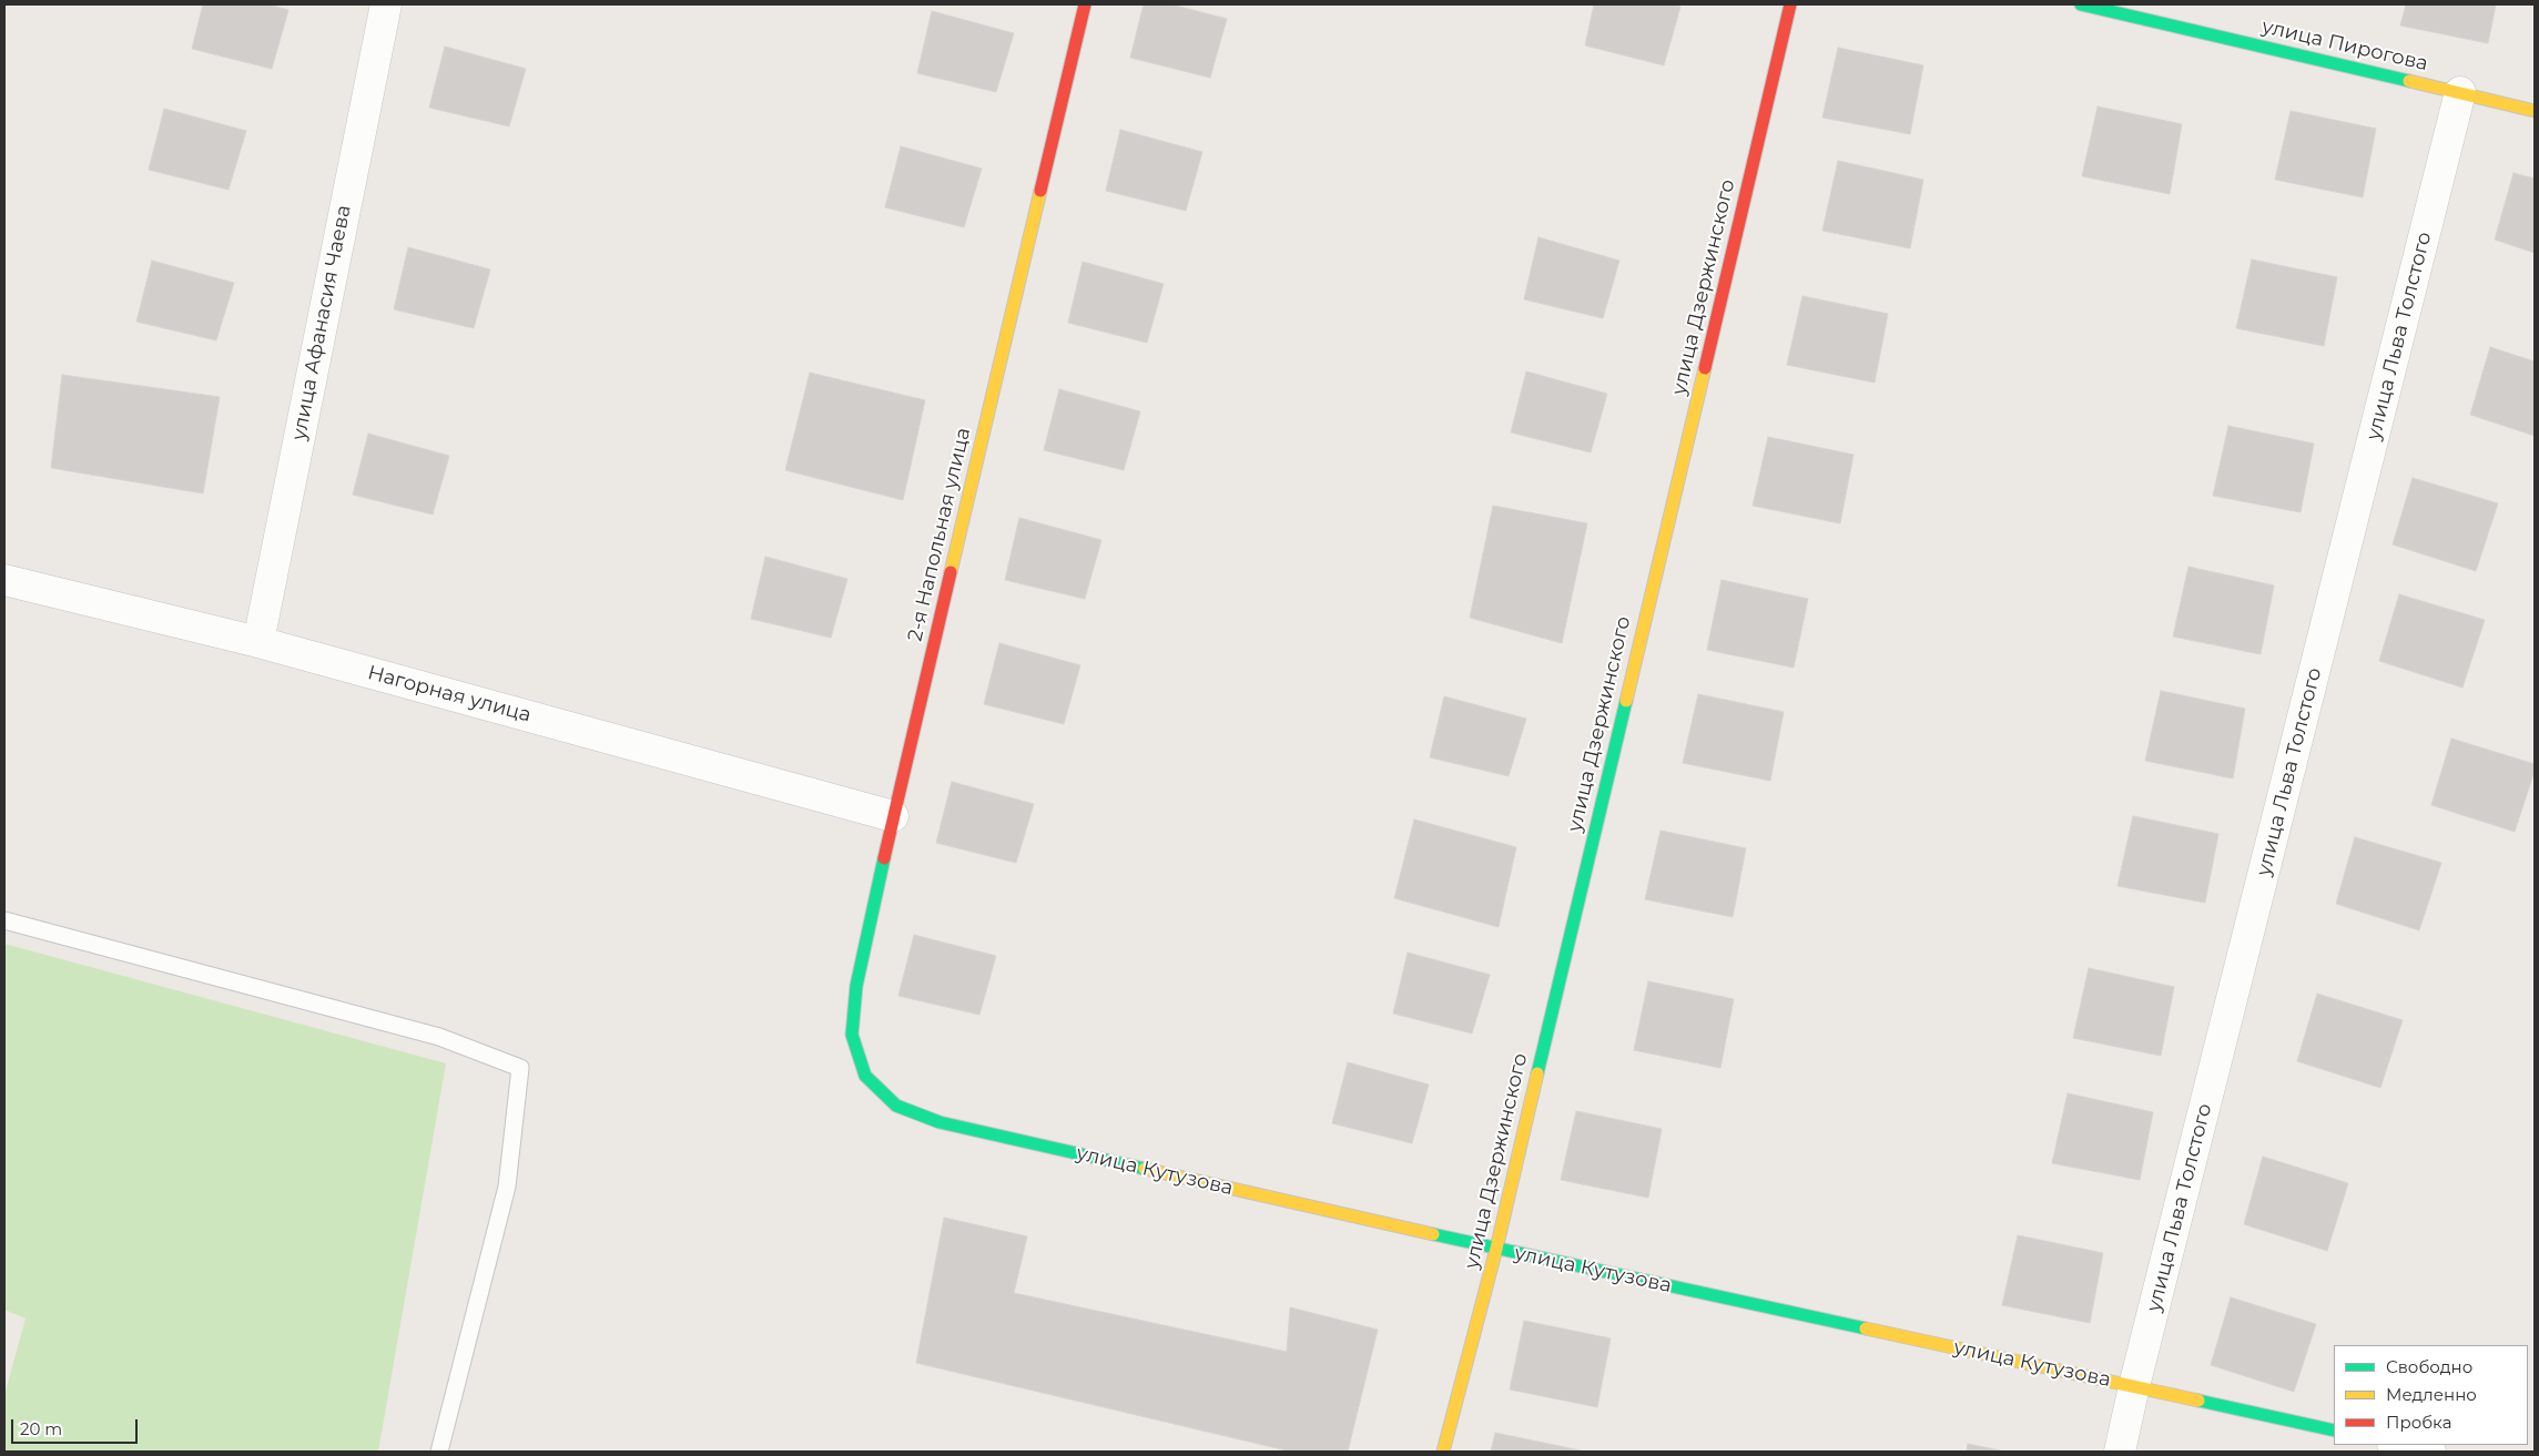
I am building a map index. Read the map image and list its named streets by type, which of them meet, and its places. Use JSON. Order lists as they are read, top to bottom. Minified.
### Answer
{"streets":{"street":["улица Пирогова","улица Дзержинского","улица Афанасия Чаева","улица Льва Толстого","2-я Напольная улица","Нагорная улица","улица Кутузова"]},"crossings":[["улица Пирогова","улица Льва Толстого"],["улица Дзержинского","улица Кутузова"],["улица Афанасия Чаева","Нагорная улица"],["улица Льва Толстого","улица Кутузова"],["2-я Напольная улица","Нагорная улица"],["2-я Напольная улица","улица Кутузова"]],"legend":["Свободно","Медленно","Пробка"],"scale_bar":"20 m"}
